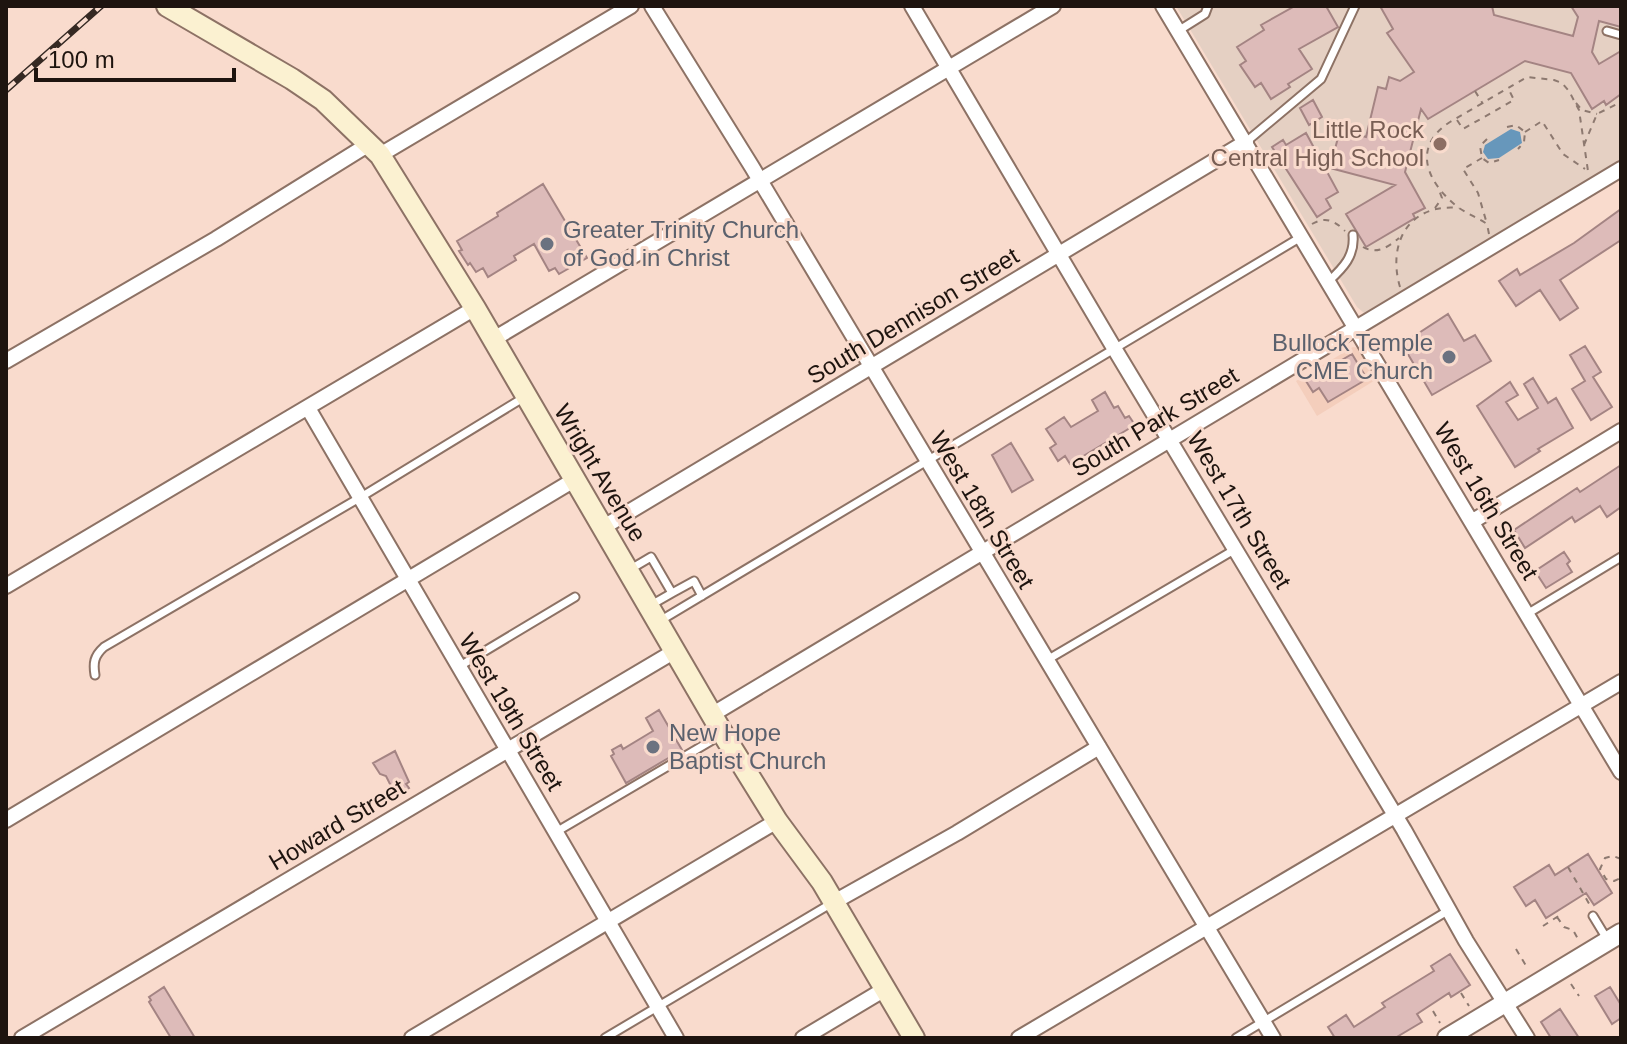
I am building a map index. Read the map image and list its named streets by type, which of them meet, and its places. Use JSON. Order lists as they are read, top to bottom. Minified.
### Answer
{"streets":{"main road":["Wright Avenue"],"street":["South Dennison Street","South Park Street","West 16th Street","West 18th Street","West 17th Street","West 19th Street","Howard Street"]},"crossings":[["South Dennison Street","Wright Avenue"],["South Dennison Street","West 16th Street"],["South Dennison Street","West 18th Street"],["South Dennison Street","West 17th Street"],["South Park Street","Wright Avenue"],["South Park Street","West 16th Street"],["South Park Street","West 18th Street"],["South Park Street","West 17th Street"],["Wright Avenue","Howard Street"],["West 19th Street","Howard Street"]],"places":["Little Rock Central High School","Greater Trinity Church of God in Christ","Bullock Temple CME Church","New Hope Baptist Church"],"scale_bar":"100 m"}
